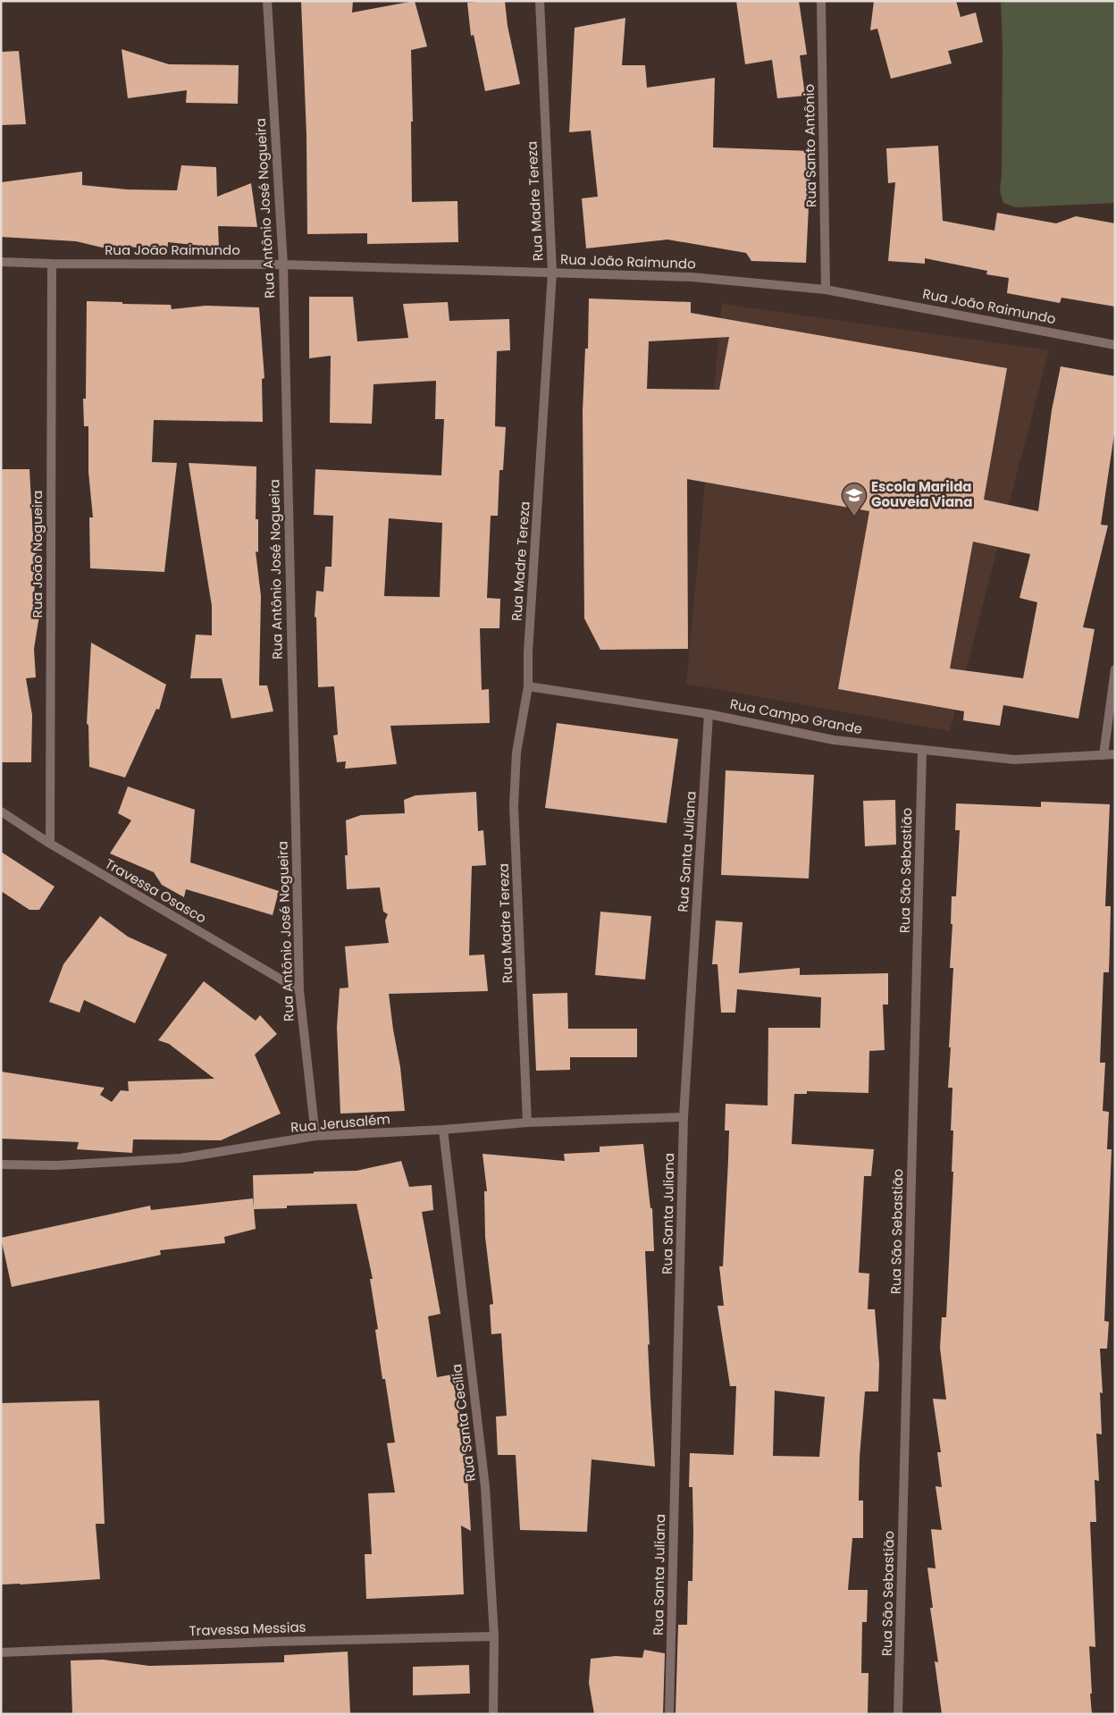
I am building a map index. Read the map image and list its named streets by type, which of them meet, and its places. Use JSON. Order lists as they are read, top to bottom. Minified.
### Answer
{"streets":{"street":["Rua Santo Antônio","Rua Madre Tereza","Rua Antônio José Nogueira","Rua João Raimundo","Rua João Nogueira","Rua Campo Grande","Rua Santa Juliana","Rua São Sebastião","Travessa Osasco","Rua Jerusalém","Rua Santa Cecília","Travessa Messias"]},"crossings":[["Rua Santo Antônio","Rua João Raimundo"],["Rua Madre Tereza","Rua João Raimundo"],["Rua Madre Tereza","Rua Campo Grande"],["Rua Madre Tereza","Rua Jerusalém"],["Rua Antônio José Nogueira","Rua João Raimundo"],["Rua Antônio José Nogueira","Travessa Osasco"],["Rua Antônio José Nogueira","Rua Jerusalém"],["Rua João Raimundo","Rua João Nogueira"],["Rua João Nogueira","Travessa Osasco"],["Rua Campo Grande","Rua Santa Juliana"],["Rua Campo Grande","Rua São Sebastião"],["Rua Santa Juliana","Rua Jerusalém"],["Rua Jerusalém","Rua Santa Cecília"],["Rua Santa Cecília","Travessa Messias"]],"places":{"school or university":["Escola Marilda Gouveia Viana"]}}
